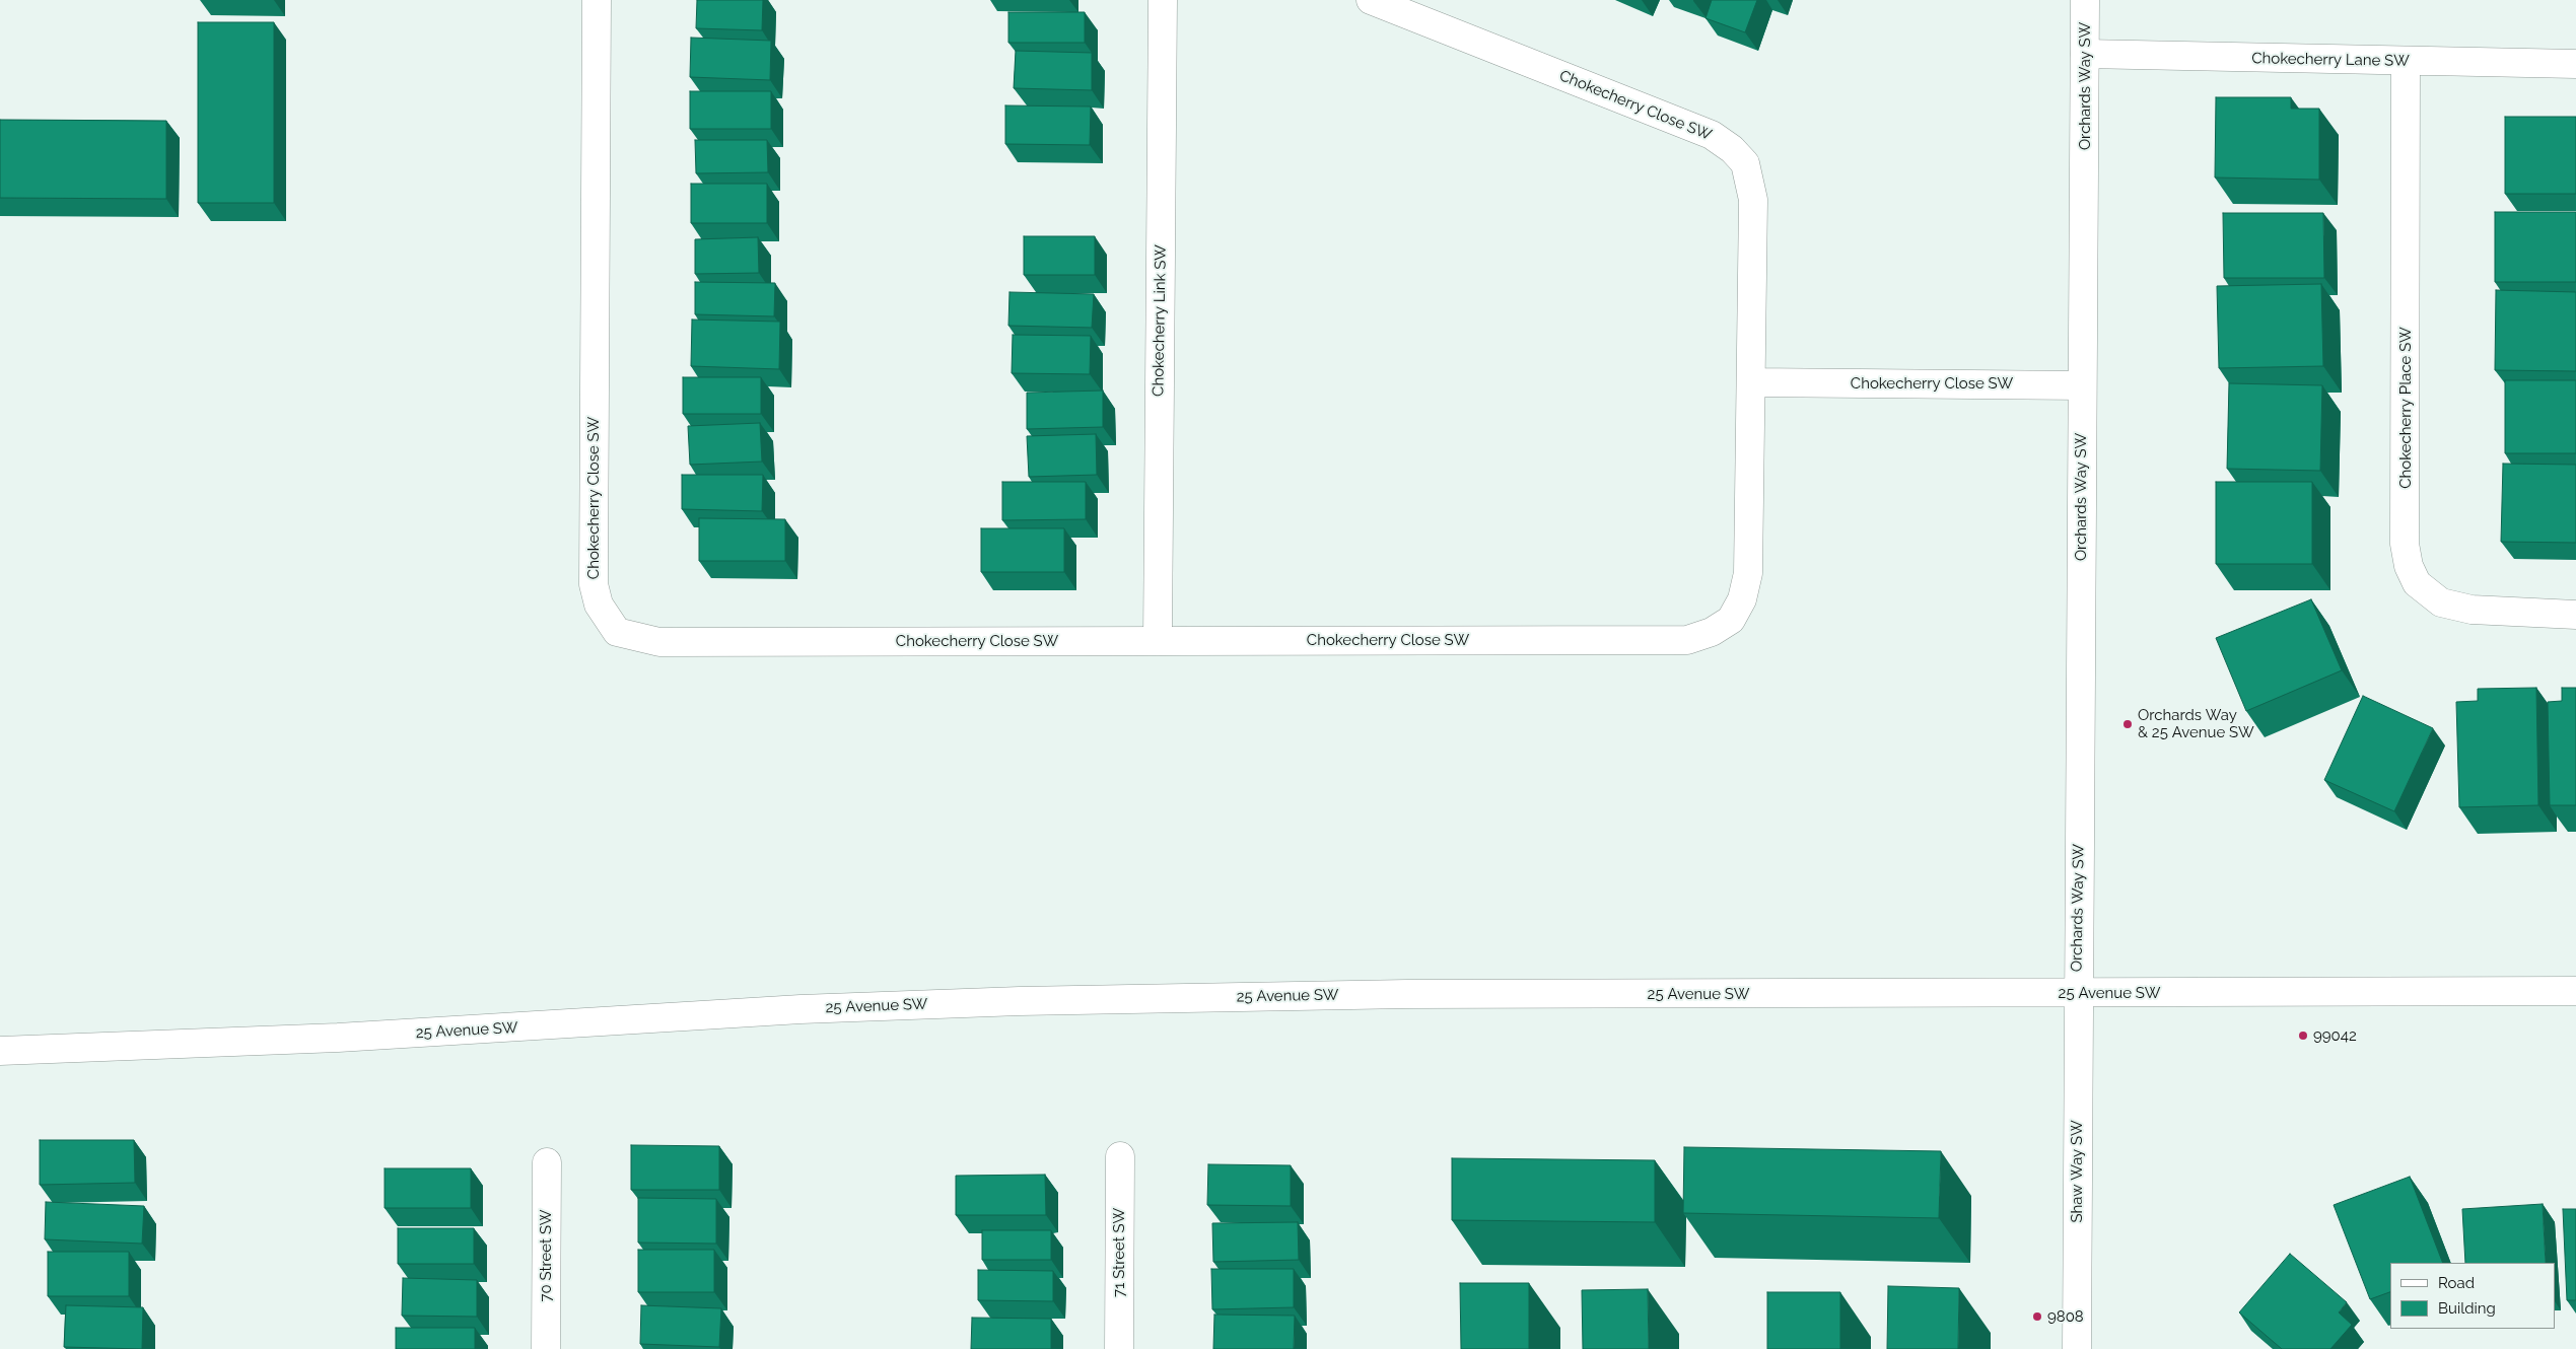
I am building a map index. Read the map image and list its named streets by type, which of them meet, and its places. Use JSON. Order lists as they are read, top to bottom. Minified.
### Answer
{"streets":{"street":["Chokecherry Lane SW","Orchards Way SW","Chokecherry Close SW","Chokecherry Link SW","Chokecherry Place SW","25 Avenue SW","Shaw Way SW","71 Street SW","70 Street SW"]},"crossings":[["Chokecherry Lane SW","Orchards Way SW"],["Chokecherry Lane SW","Chokecherry Place SW"],["Orchards Way SW","Chokecherry Close SW"],["Orchards Way SW","25 Avenue SW"],["Orchards Way SW","Shaw Way SW"],["Chokecherry Close SW","Chokecherry Link SW"],["25 Avenue SW","Shaw Way SW"]],"places":["Orchards Way & 25 Avenue SW","99042","9808"],"legend":["Road","Building"]}
